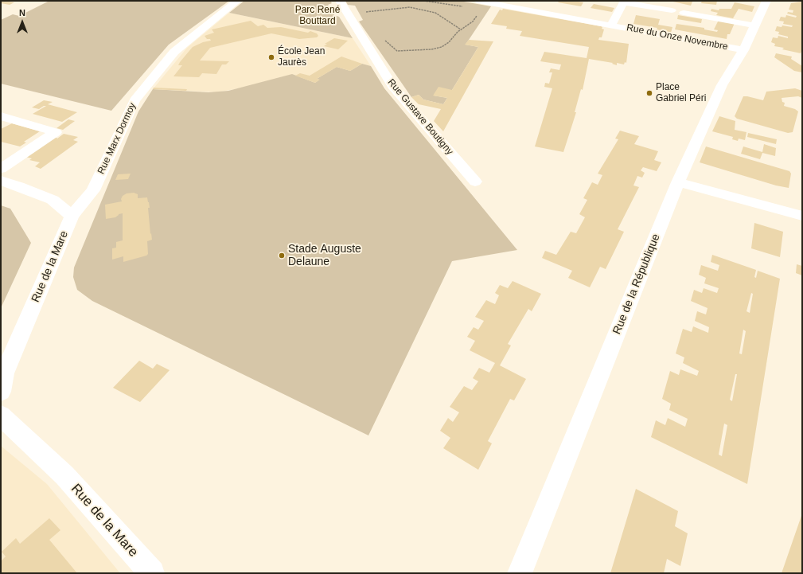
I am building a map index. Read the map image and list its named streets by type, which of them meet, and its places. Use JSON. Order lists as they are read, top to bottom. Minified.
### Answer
{"streets":{"street":["Rue du Onze Novembre","Rue Gustave Boutigny","Rue Marx Dormoy","Rue de la Mare","Rue de la République"]},"crossings":[["Rue du Onze Novembre","Rue de la République"],["Rue Marx Dormoy","Rue de la Mare"]],"parks":["Parc René Bouttard"],"places":["École Jean Jaurès","Place Gabriel Péri","Stade Auguste Delaune"],"north":"top"}
